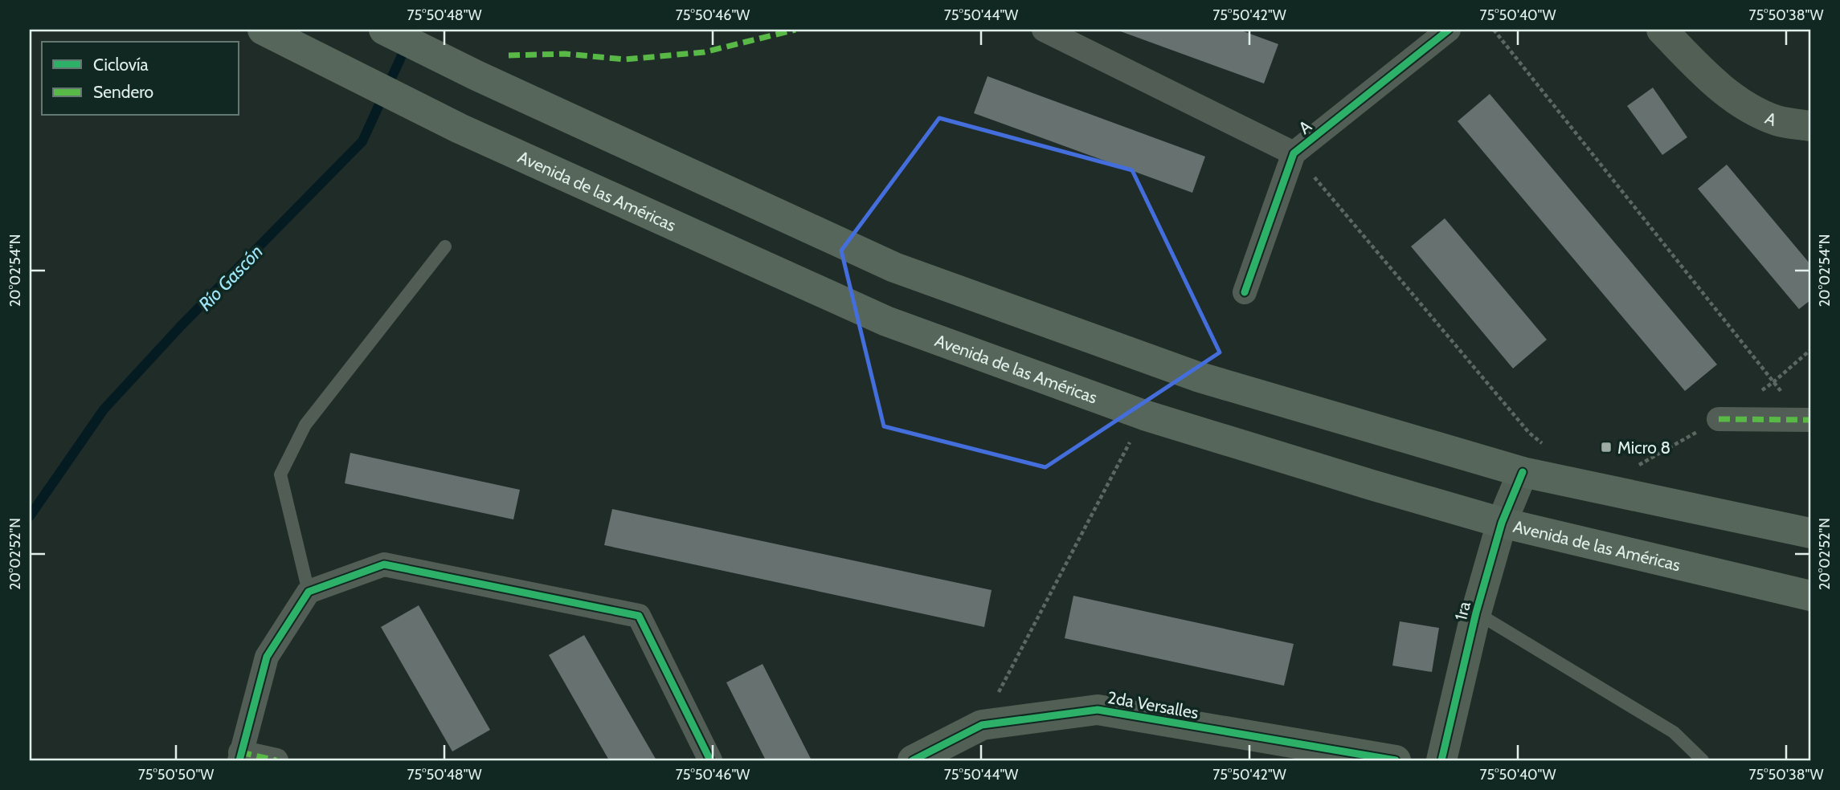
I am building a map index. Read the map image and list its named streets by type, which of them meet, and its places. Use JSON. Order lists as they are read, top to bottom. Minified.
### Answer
{"streets":{"main road":["Avenida de las Américas"],"street":["A","1ra","2da Versalles"]},"crossings":[["Avenida de las Américas","1ra"]],"water":["Río Gascón"],"places":{"transit":["Micro 8"]},"legend":["Ciclovía","Sendero"],"coordinates":["75°50'48\"W","75°50'46\"W","75°50'44\"W","75°50'42\"W","75°50'40\"W","75°50'38\"W","20°02'54\"N","20°02'52\"N","75°50'50\"W"]}
